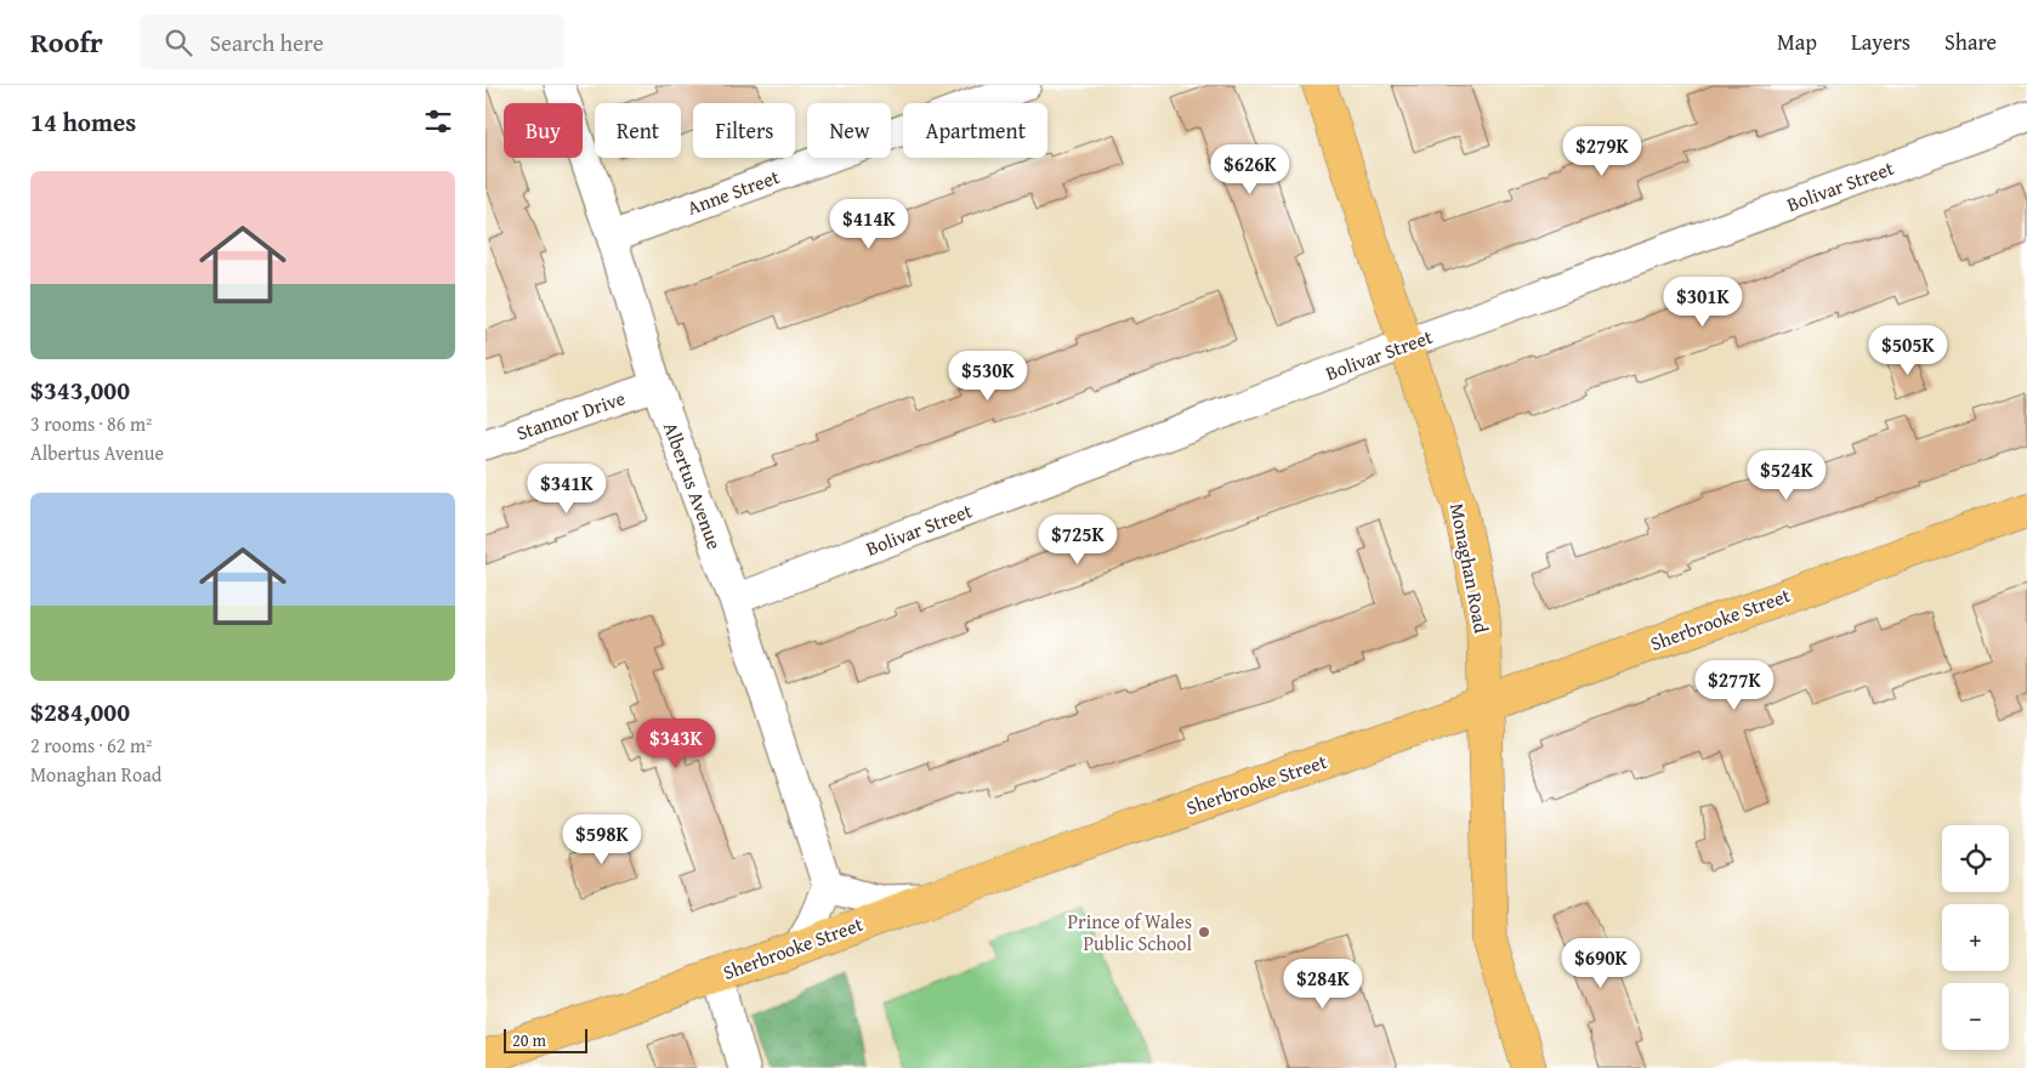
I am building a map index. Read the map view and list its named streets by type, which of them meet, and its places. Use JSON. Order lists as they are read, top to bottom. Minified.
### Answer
{"streets":{"main road":["Monaghan Road","Sherbrooke Street"],"street":["Bolivar Street","Anne Street","Stannor Drive","Albertus Avenue"]},"crossings":[["Bolivar Street","Albertus Avenue"],["Bolivar Street","Monaghan Road"],["Anne Street","Albertus Avenue"],["Stannor Drive","Albertus Avenue"],["Monaghan Road","Sherbrooke Street"]],"places":["Prince of Wales Public School"],"scale_bar":"20 m","page":{"header":"Roofr","search":"Search here","nav":["Map","Layers","Share"],"heading":"14 homes","chip":["Buy","Rent","Filters","New","Apartment"],"price":["$279K","$626K","$414K","$301K","$505K","$530K","$524K","$341K","$725K","$277K","$343K","$598K","$690K","$284K"],"list":[{"name":"$343,000","note":"3 rooms · 86 m² · Albertus Avenue"},{"name":"$284,000","note":"2 rooms · 62 m² · Monaghan Road"}],"map_buttons":["+","−"],"scale":"20 m"}}
